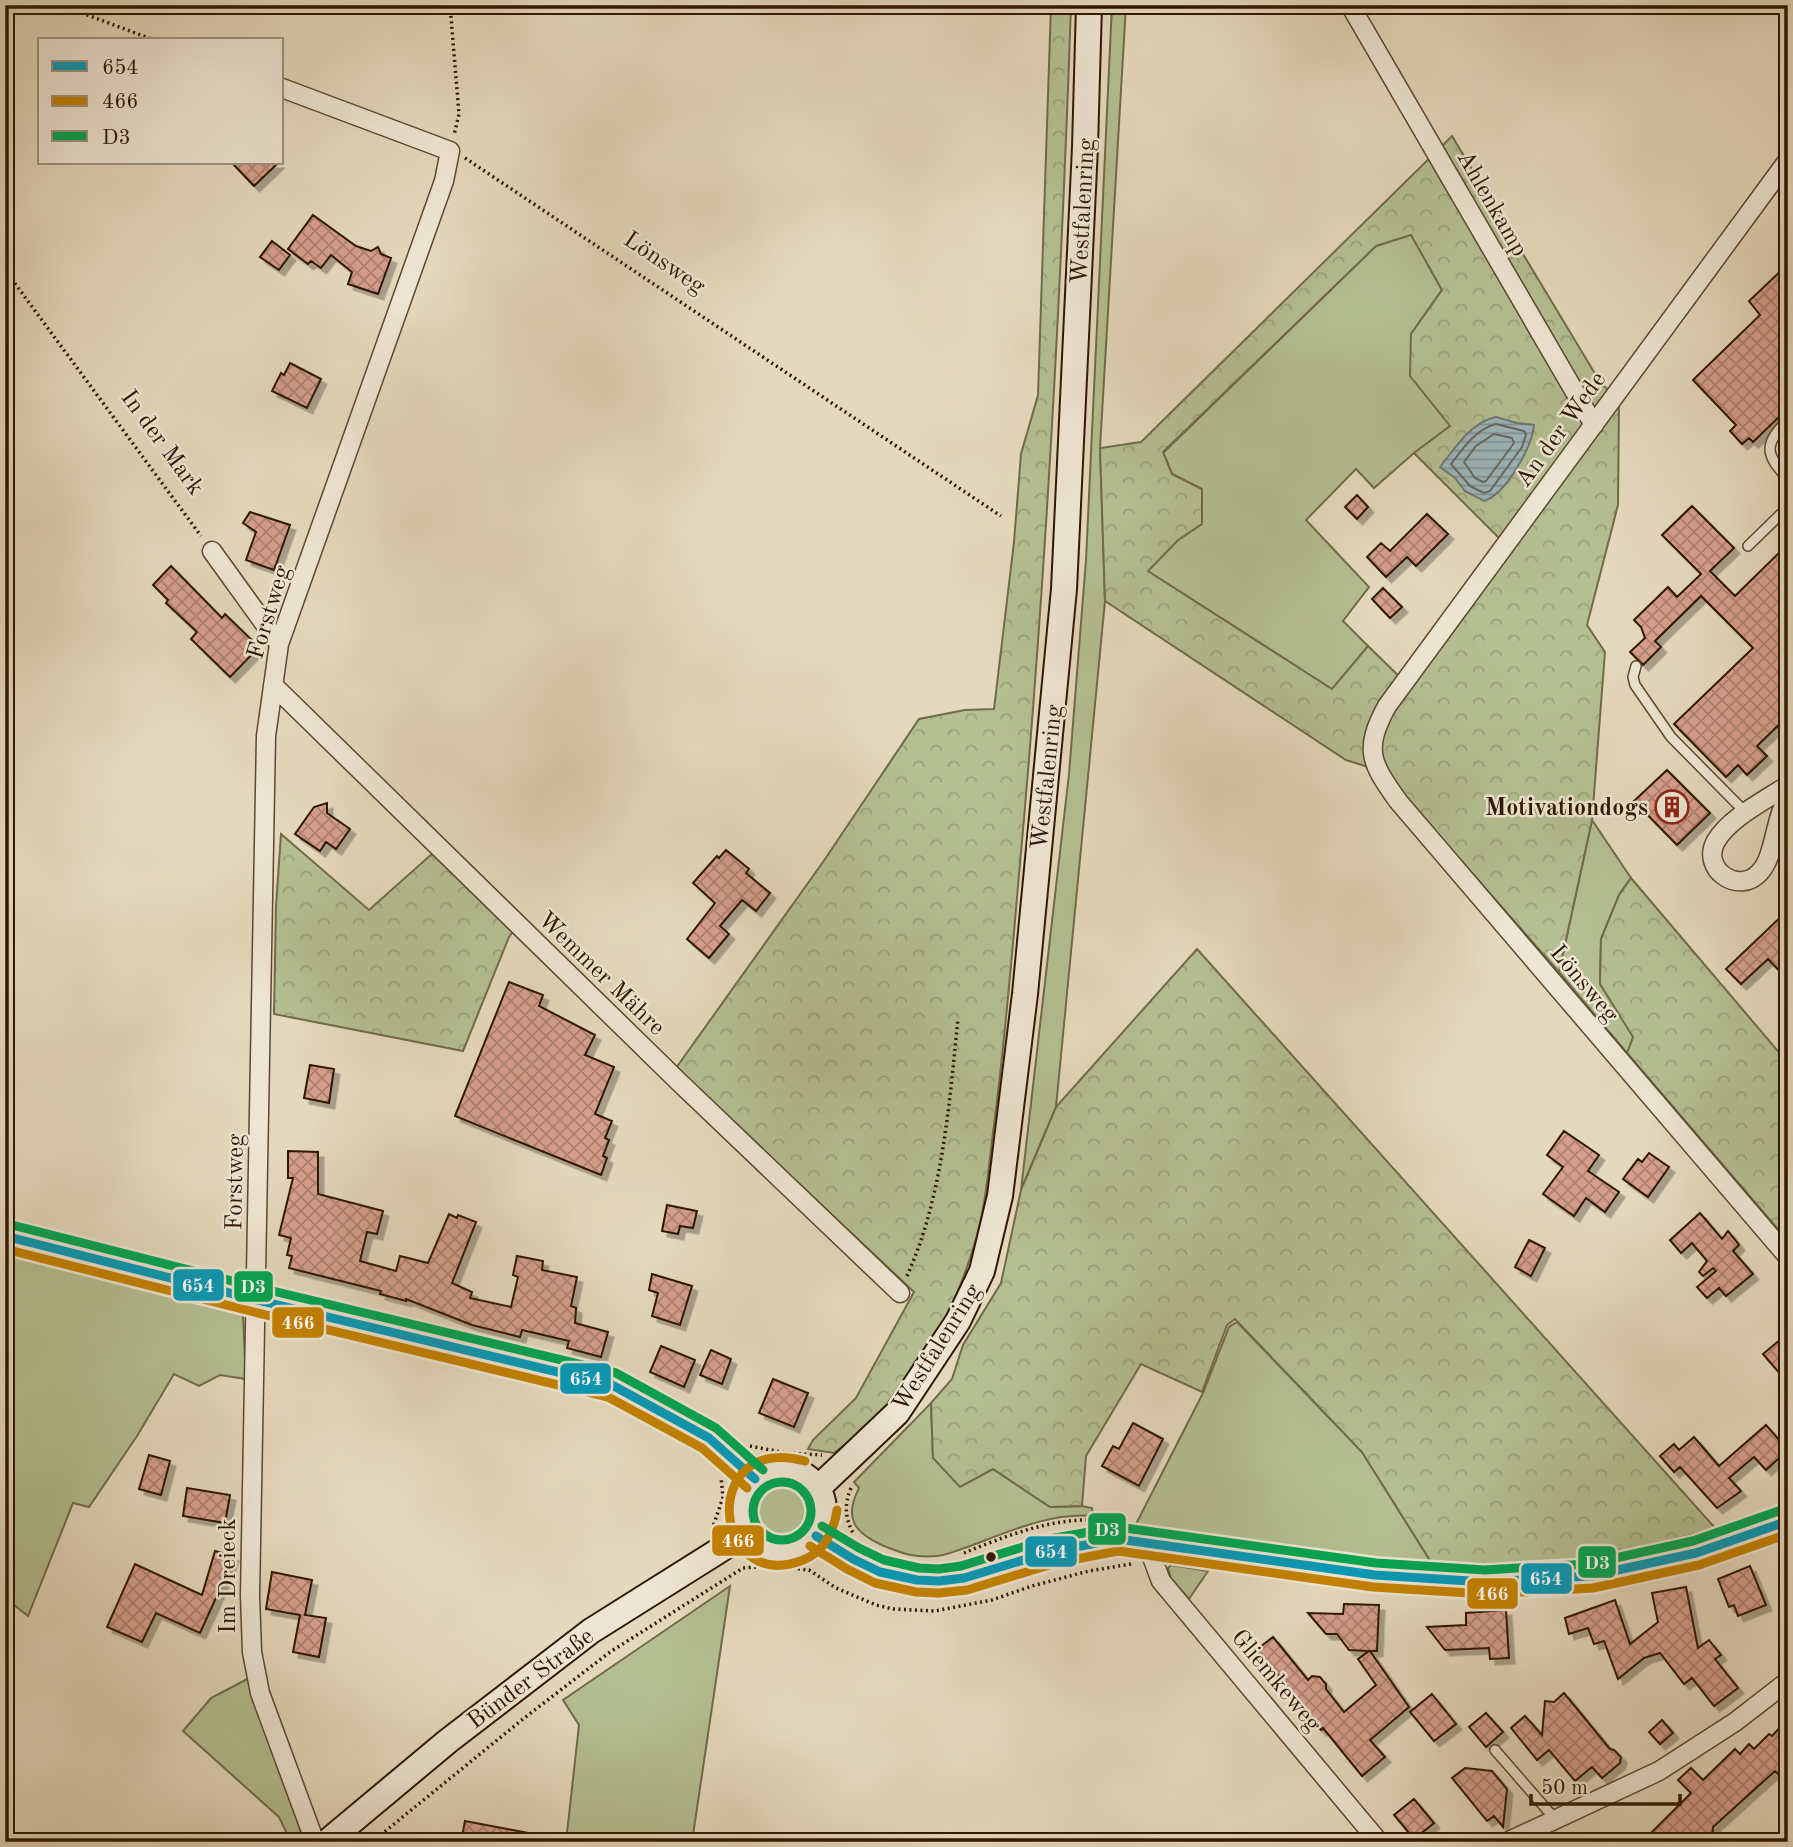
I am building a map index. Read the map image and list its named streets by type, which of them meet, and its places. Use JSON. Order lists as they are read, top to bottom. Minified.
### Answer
{"streets":{"main road":["Westfalenring","Bünder Straße"],"street":["Ahlenkamp","Lönsweg","An der Wede","Forstweg","Wemmer Mähre","Im Dreieck","Gliemkeweg"],"path":["In der Mark"]},"crossings":[["Ahlenkamp","An der Wede"],["Westfalenring","Bünder Straße"],["Lönsweg","An der Wede"],["Lönsweg","Forstweg"],["Forstweg","Wemmer Mähre"],["Forstweg","Im Dreieck"]],"places":{"building":["Motivationdogs"]},"lines":["transit line D3","transit line 654","transit line 466"],"legend":["654","466","D3"],"scale_bar":"50 m"}
